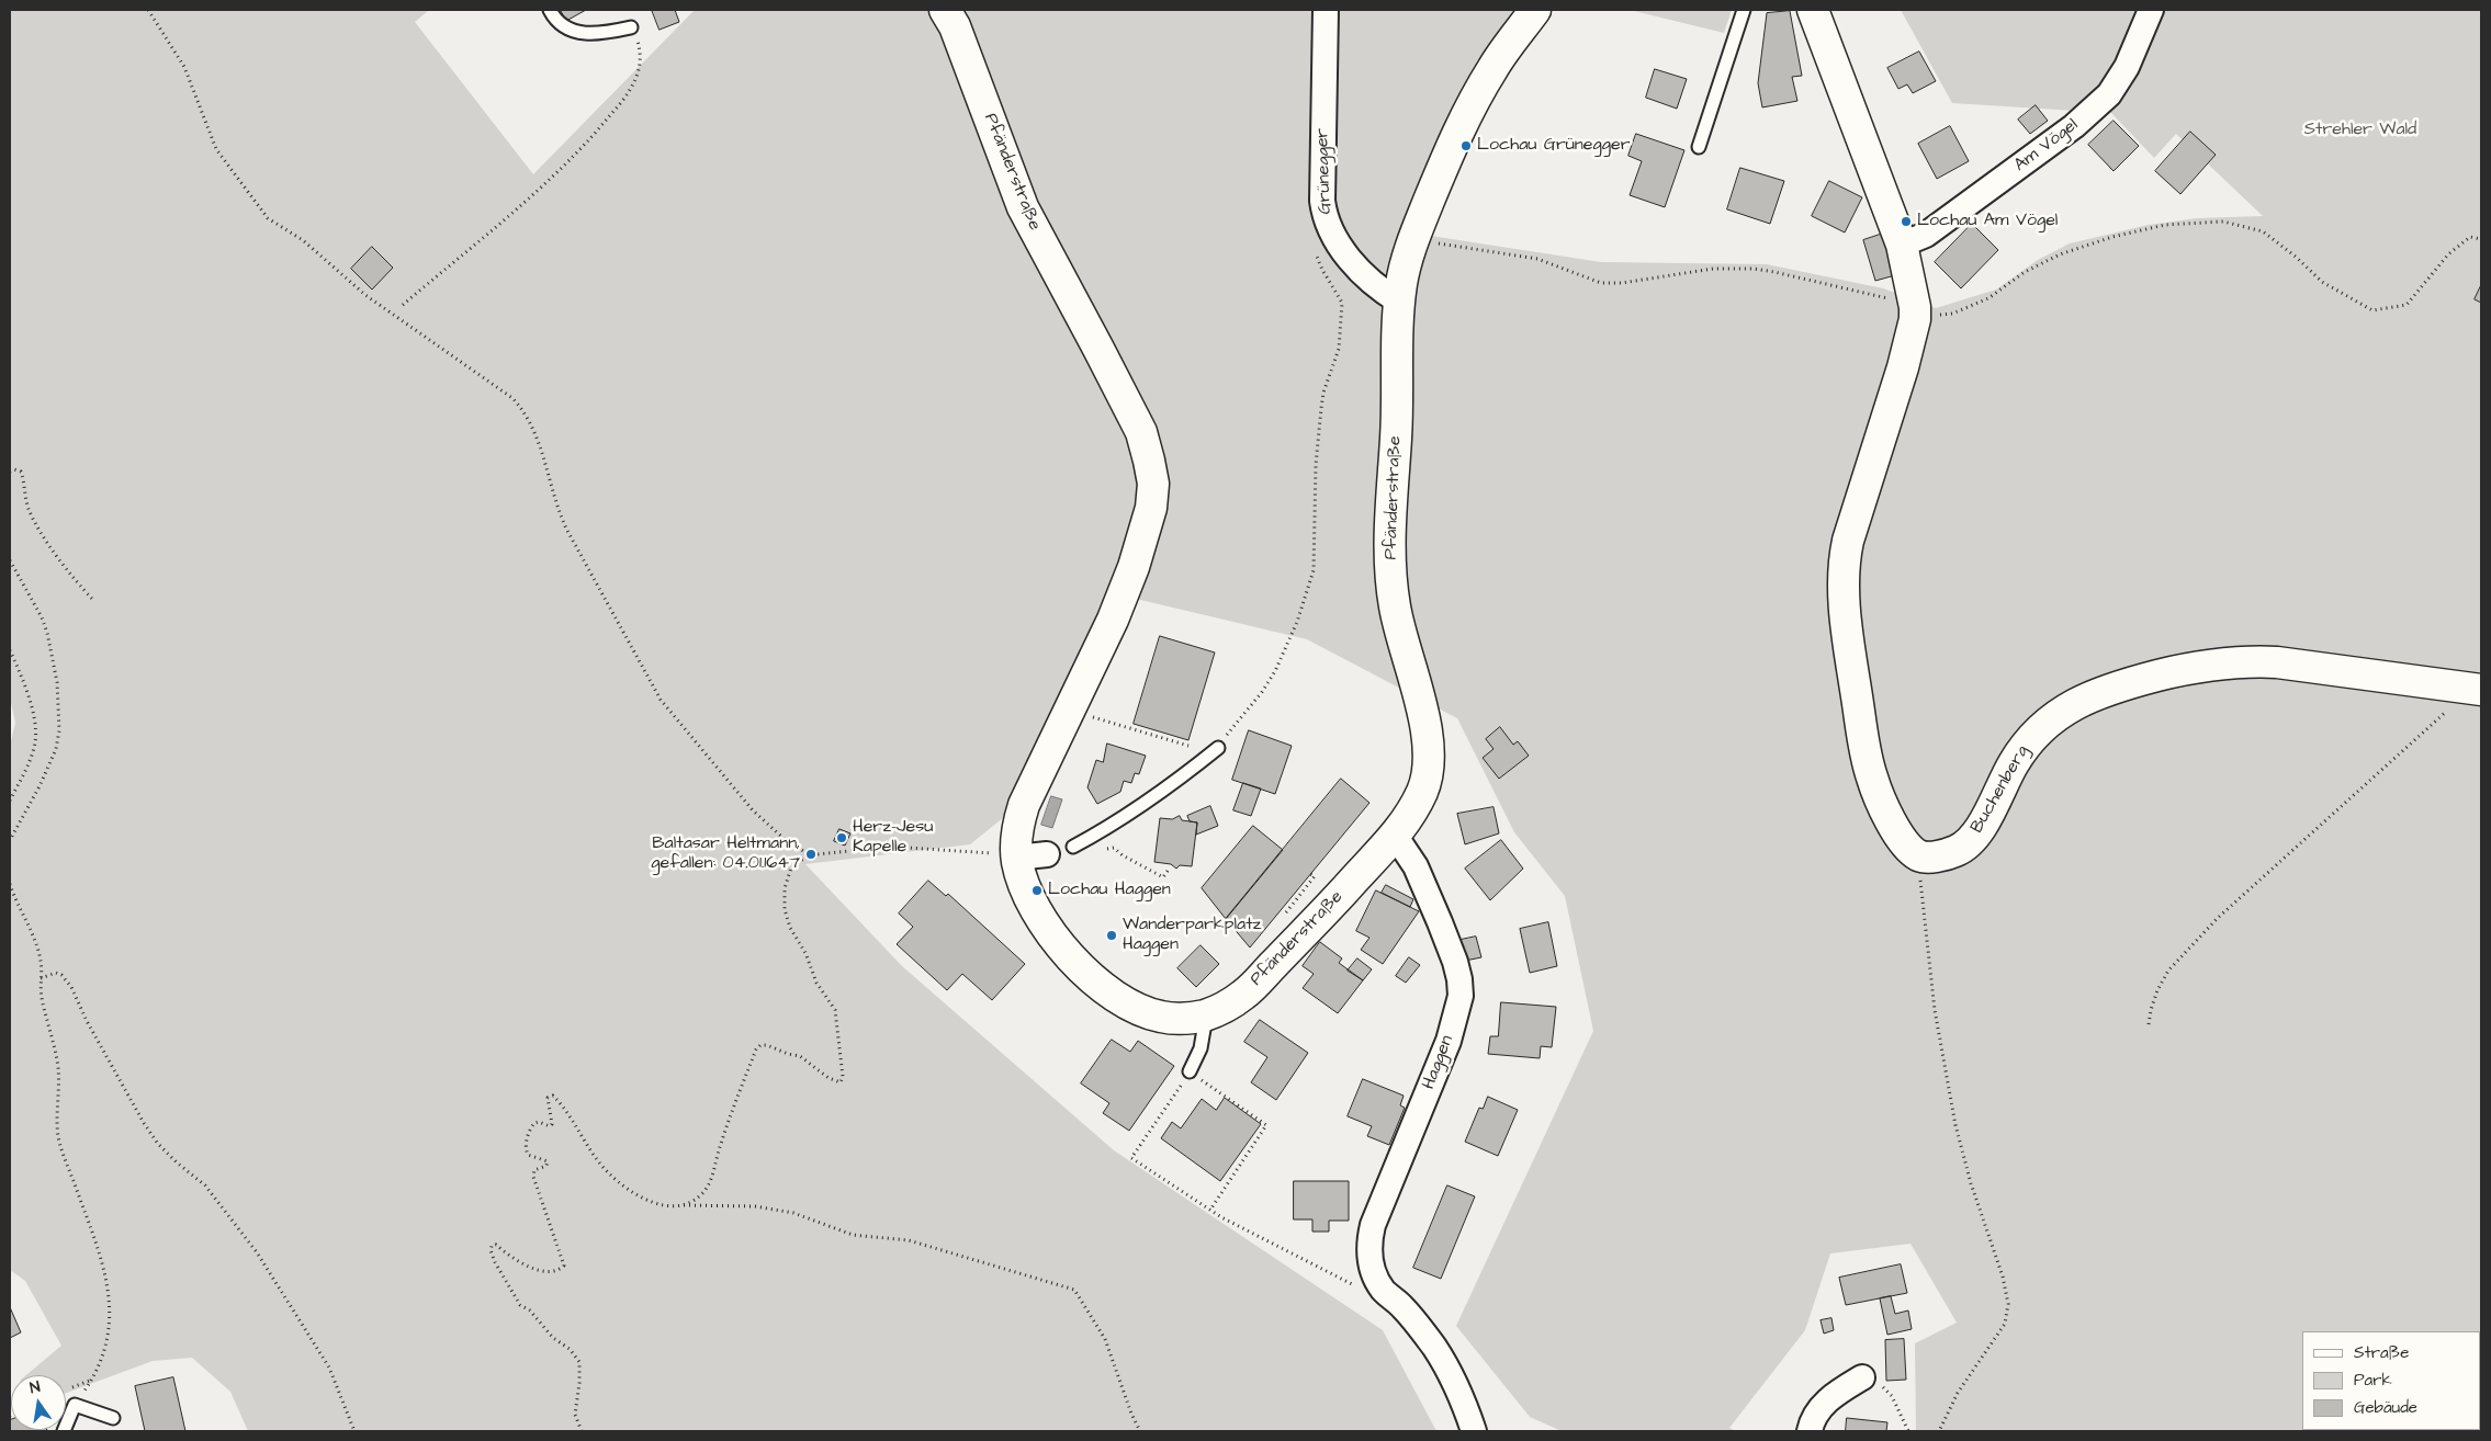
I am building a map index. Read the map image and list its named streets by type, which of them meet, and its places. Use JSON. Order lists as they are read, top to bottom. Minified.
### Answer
{"streets":{"street":["Am Vögel","Grünegger","Pfänderstraße","Buchenberg","Haggen"]},"crossings":[["Grünegger","Pfänderstraße"],["Pfänderstraße","Haggen"]],"parks":["Strehler Wald"],"places":["Lochau Grünegger","Lochau Am Vögel","Herz-Jesu Kapelle","Baltasar Heltmann, gefallen: 04.01.1647","Lochau Haggen","Wanderparkplatz Haggen"],"legend":["Straße","Park","Gebäude"],"north":"top"}
